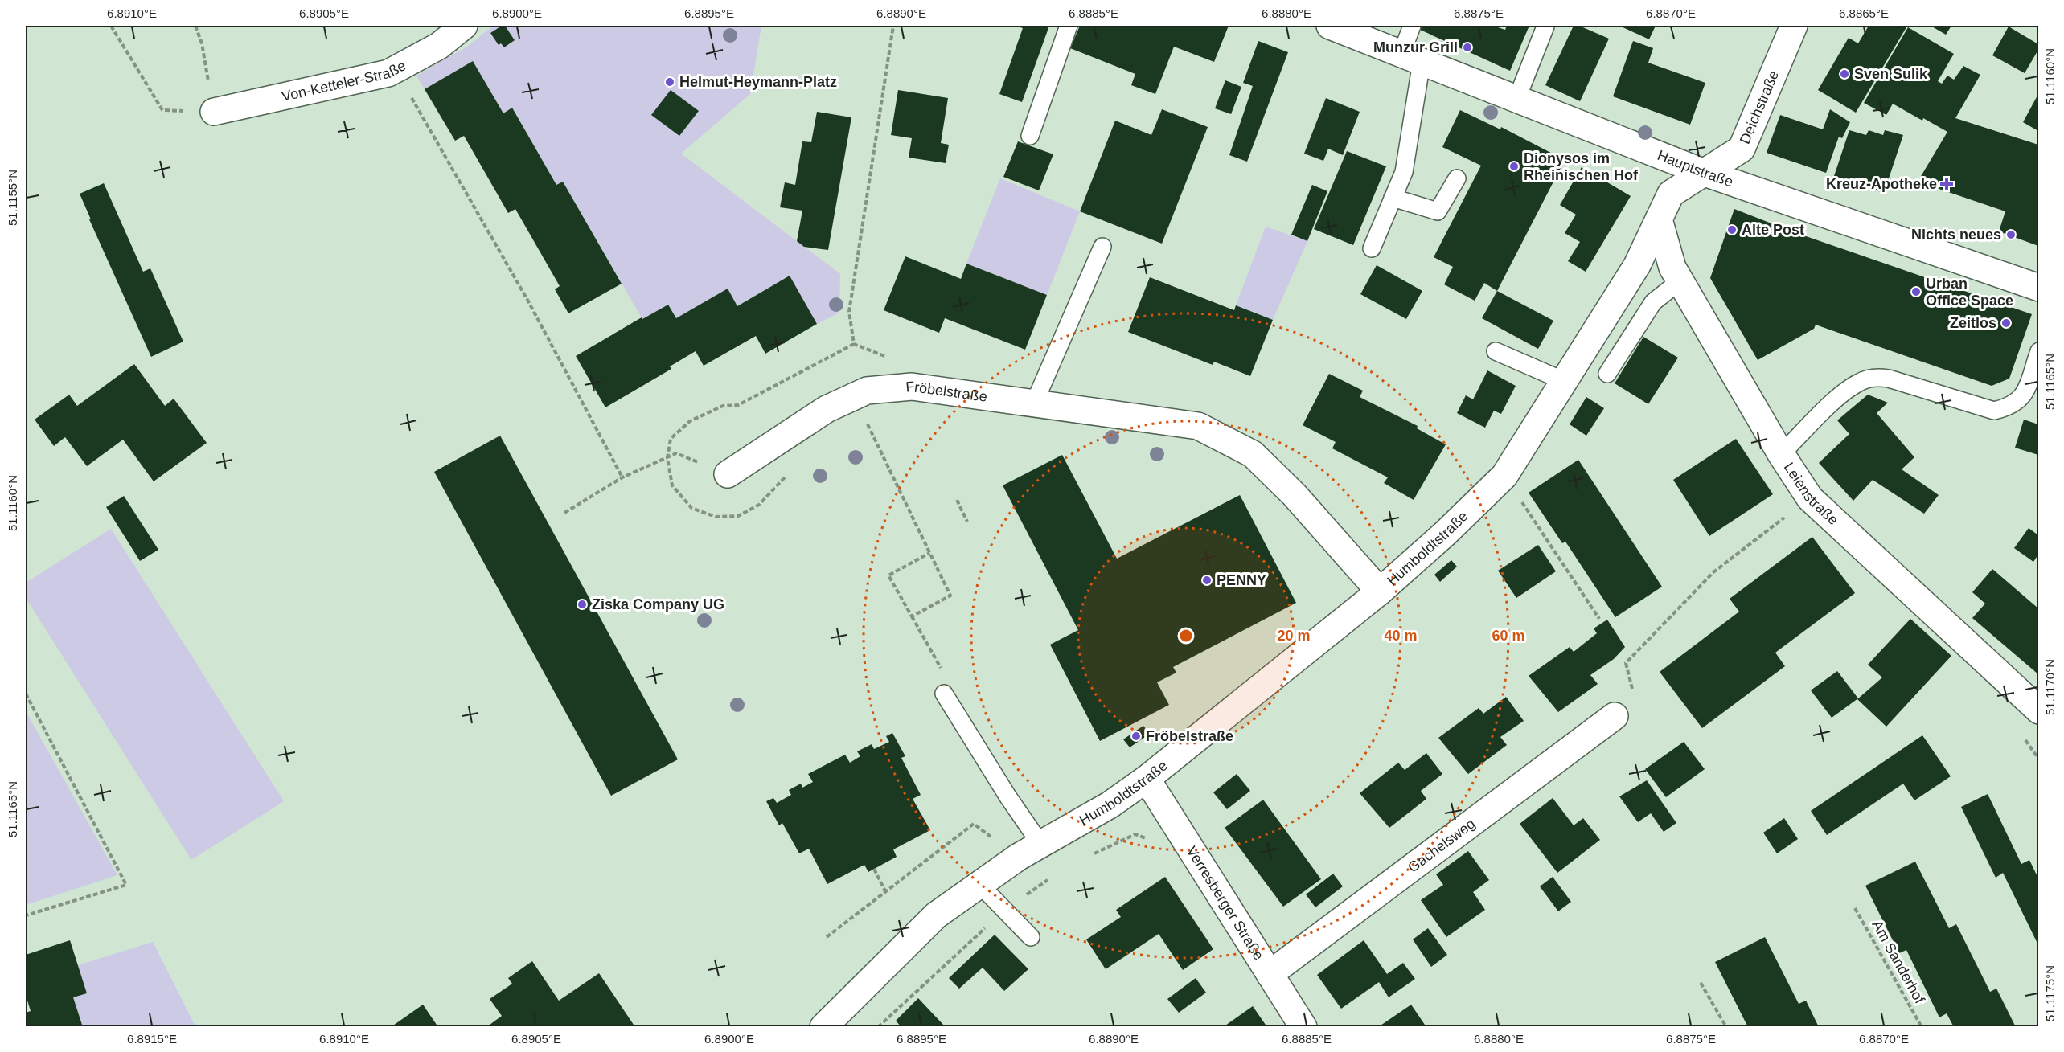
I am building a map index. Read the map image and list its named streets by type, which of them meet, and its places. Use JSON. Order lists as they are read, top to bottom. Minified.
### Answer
{"streets":{"street":["Von-Ketteler-Straße","Deichstraße","Hauptstraße","Fröbelstraße","Leienstraße","Humboldtstraße","Gachelsweg","Verresberger Straße"],"path":["Am Sanderhof"]},"crossings":[["Deichstraße","Hauptstraße"],["Deichstraße","Humboldtstraße"],["Hauptstraße","Humboldtstraße"],["Fröbelstraße","Humboldtstraße"],["Leienstraße","Humboldtstraße"],["Humboldtstraße","Verresberger Straße"],["Gachelsweg","Verresberger Straße"]],"places":{"other":["Munzur Grill","Sven Sulik","Helmut-Heymann-Platz","Dionysos im Rheinischen Hof","Alte Post","Nichts neues","Urban Office Space","Zeitlos","PENNY","Ziska Company UG","Fröbelstraße"],"health":["Kreuz-Apotheke"]},"coordinates":["6.8910°E","6.8905°E","6.8900°E","6.8895°E","6.8890°E","6.8885°E","6.8880°E","6.8875°E","6.8870°E","6.8865°E","51.1160°N","51.1155°N","51.1165°N","51.1170°N","51.1175°N","6.8915°E"],"rings":["20 m","40 m","60 m"]}
